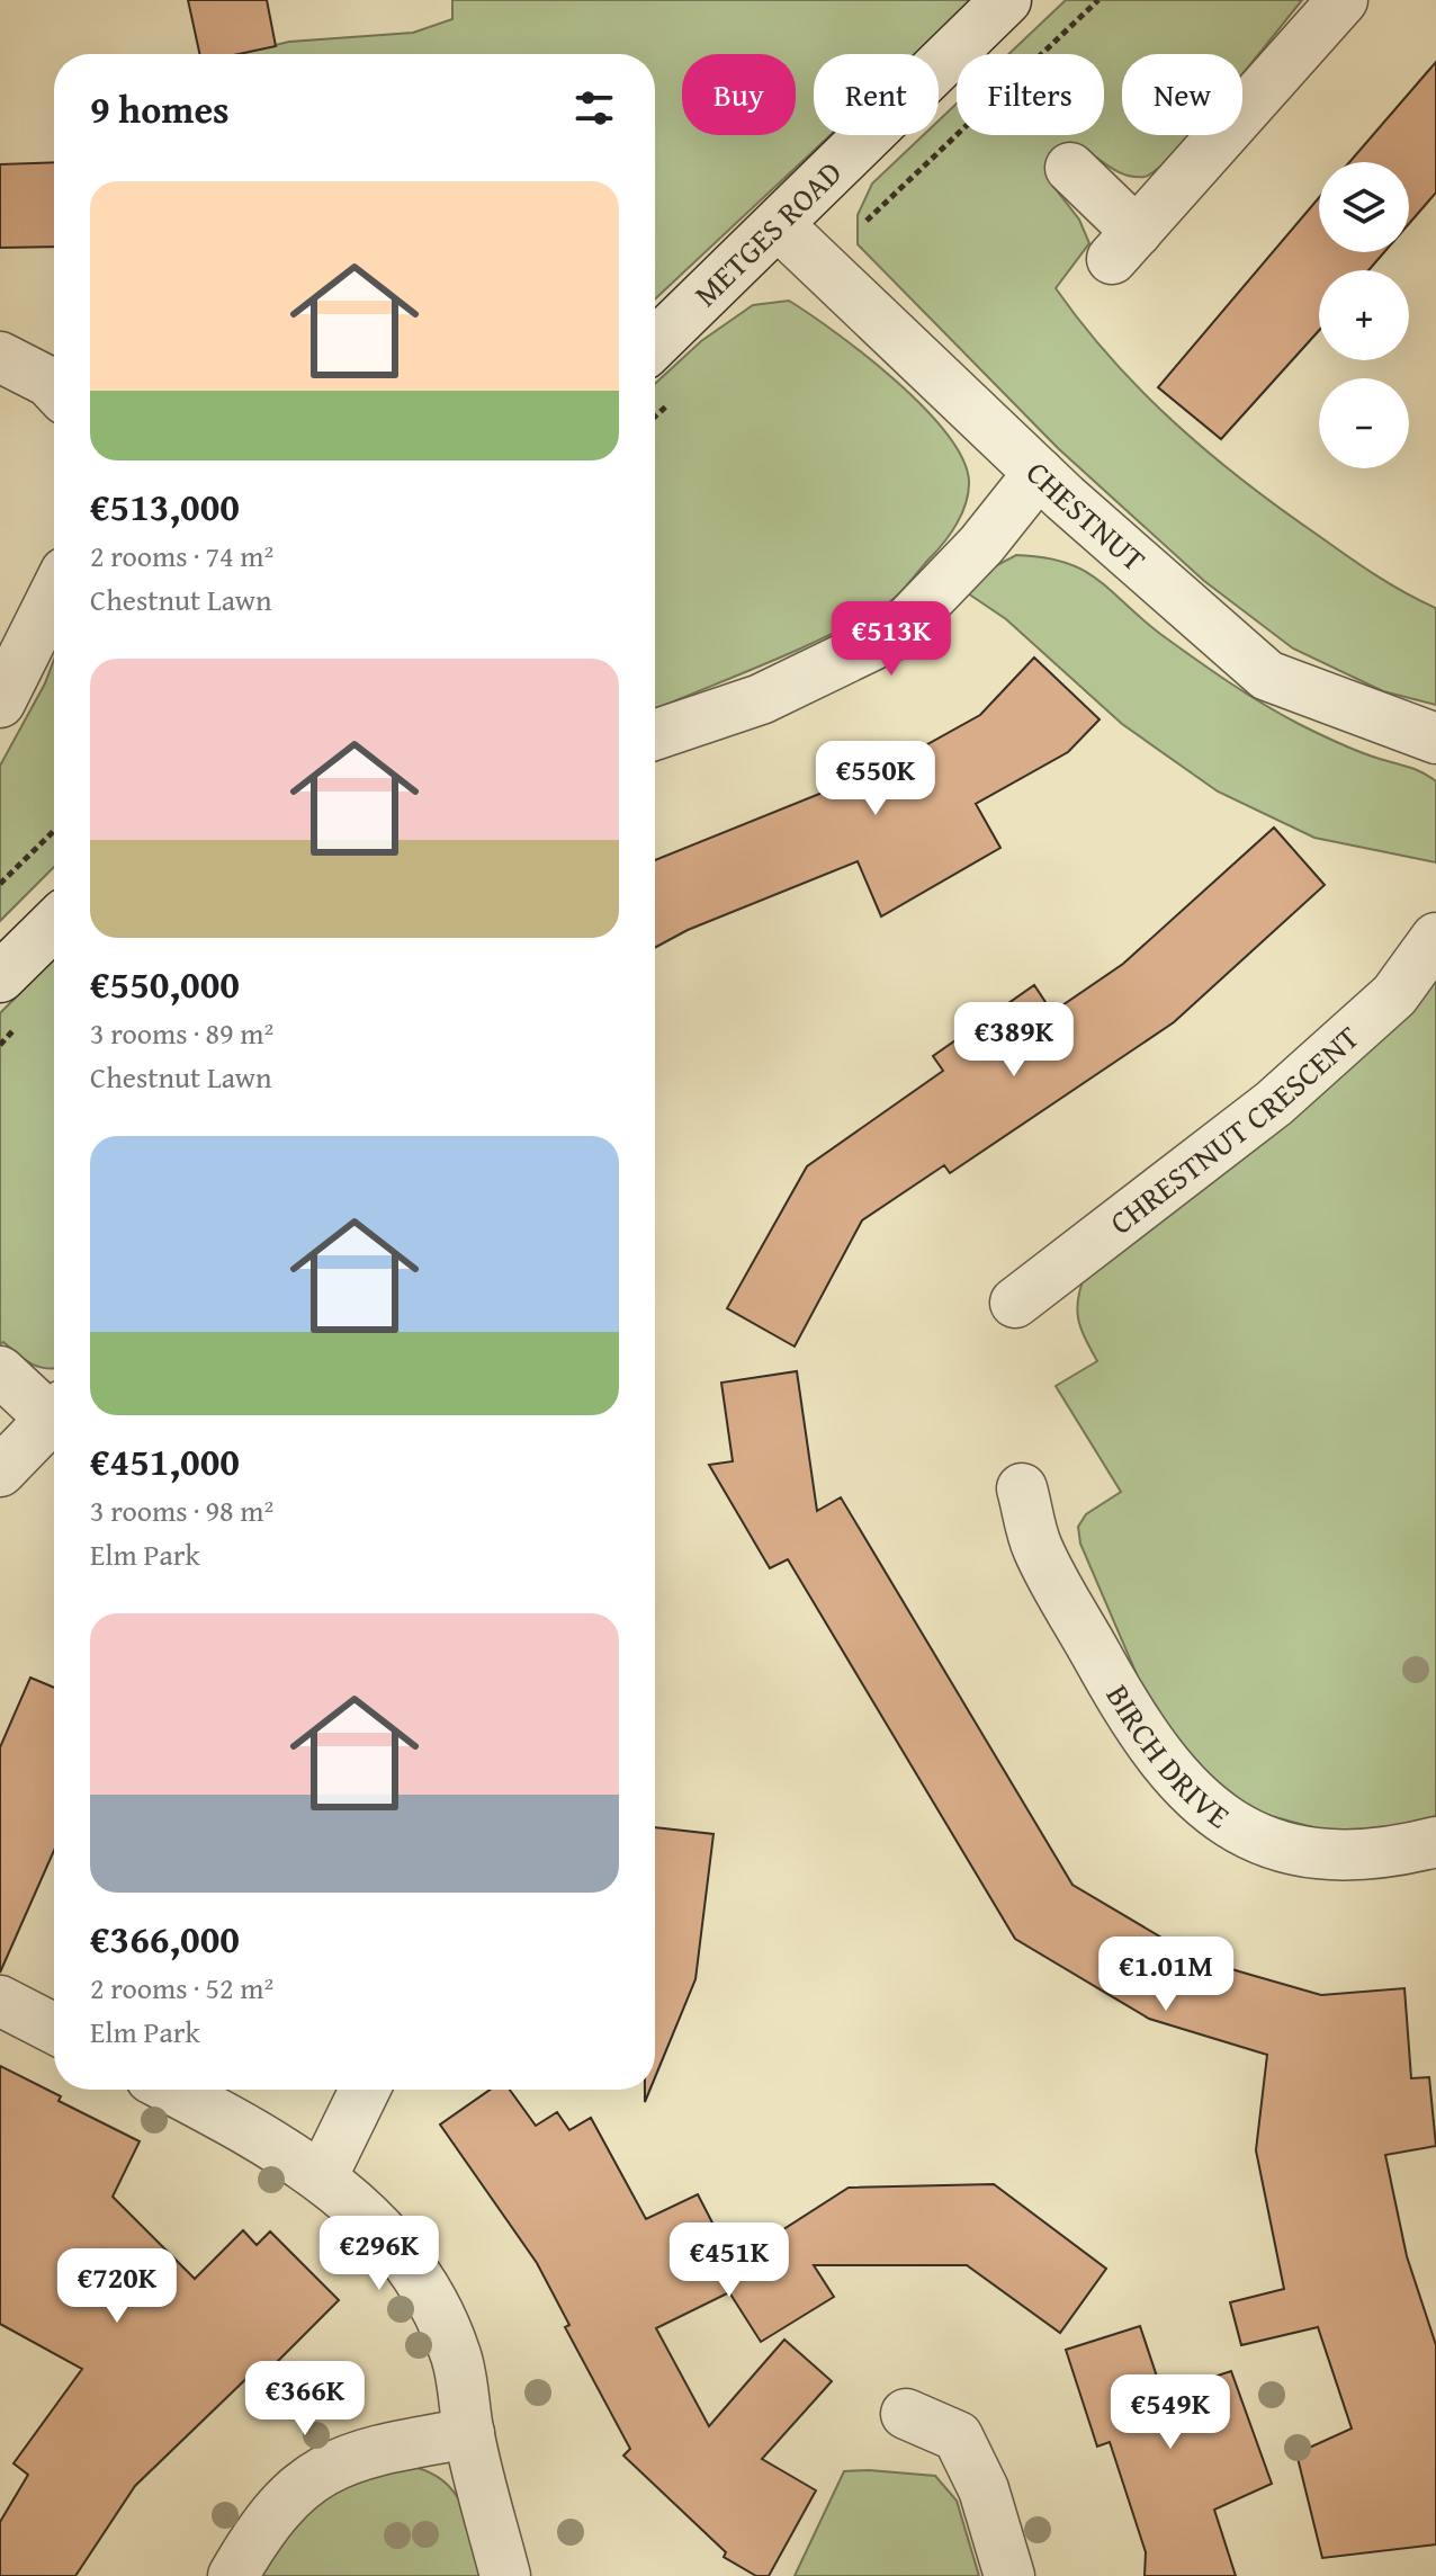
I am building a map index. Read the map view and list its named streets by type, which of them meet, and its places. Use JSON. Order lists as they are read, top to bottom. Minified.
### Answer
{"streets":{"street":["METGES ROAD","CHESTNUT","CHRESTNUT CRESCENT","BIRCH DRIVE"]},"crossings":[["METGES ROAD","CHESTNUT"]],"page":{"chip":["Buy","Rent","Filters","New"],"heading":"9 homes","map_buttons":["+","−"],"list":[{"name":"€513,000","note":"2 rooms · 74 m² · Chestnut Lawn"},{"name":"€550,000","note":"3 rooms · 89 m² · Chestnut Lawn"},{"name":"€451,000","note":"3 rooms · 98 m² · Elm Park"},{"name":"€366,000","note":"2 rooms · 52 m² · Elm Park"}],"price":["€513K","€550K","€389K","€1.01M","€296K","€451K","€720K","€366K","€549K"]}}
